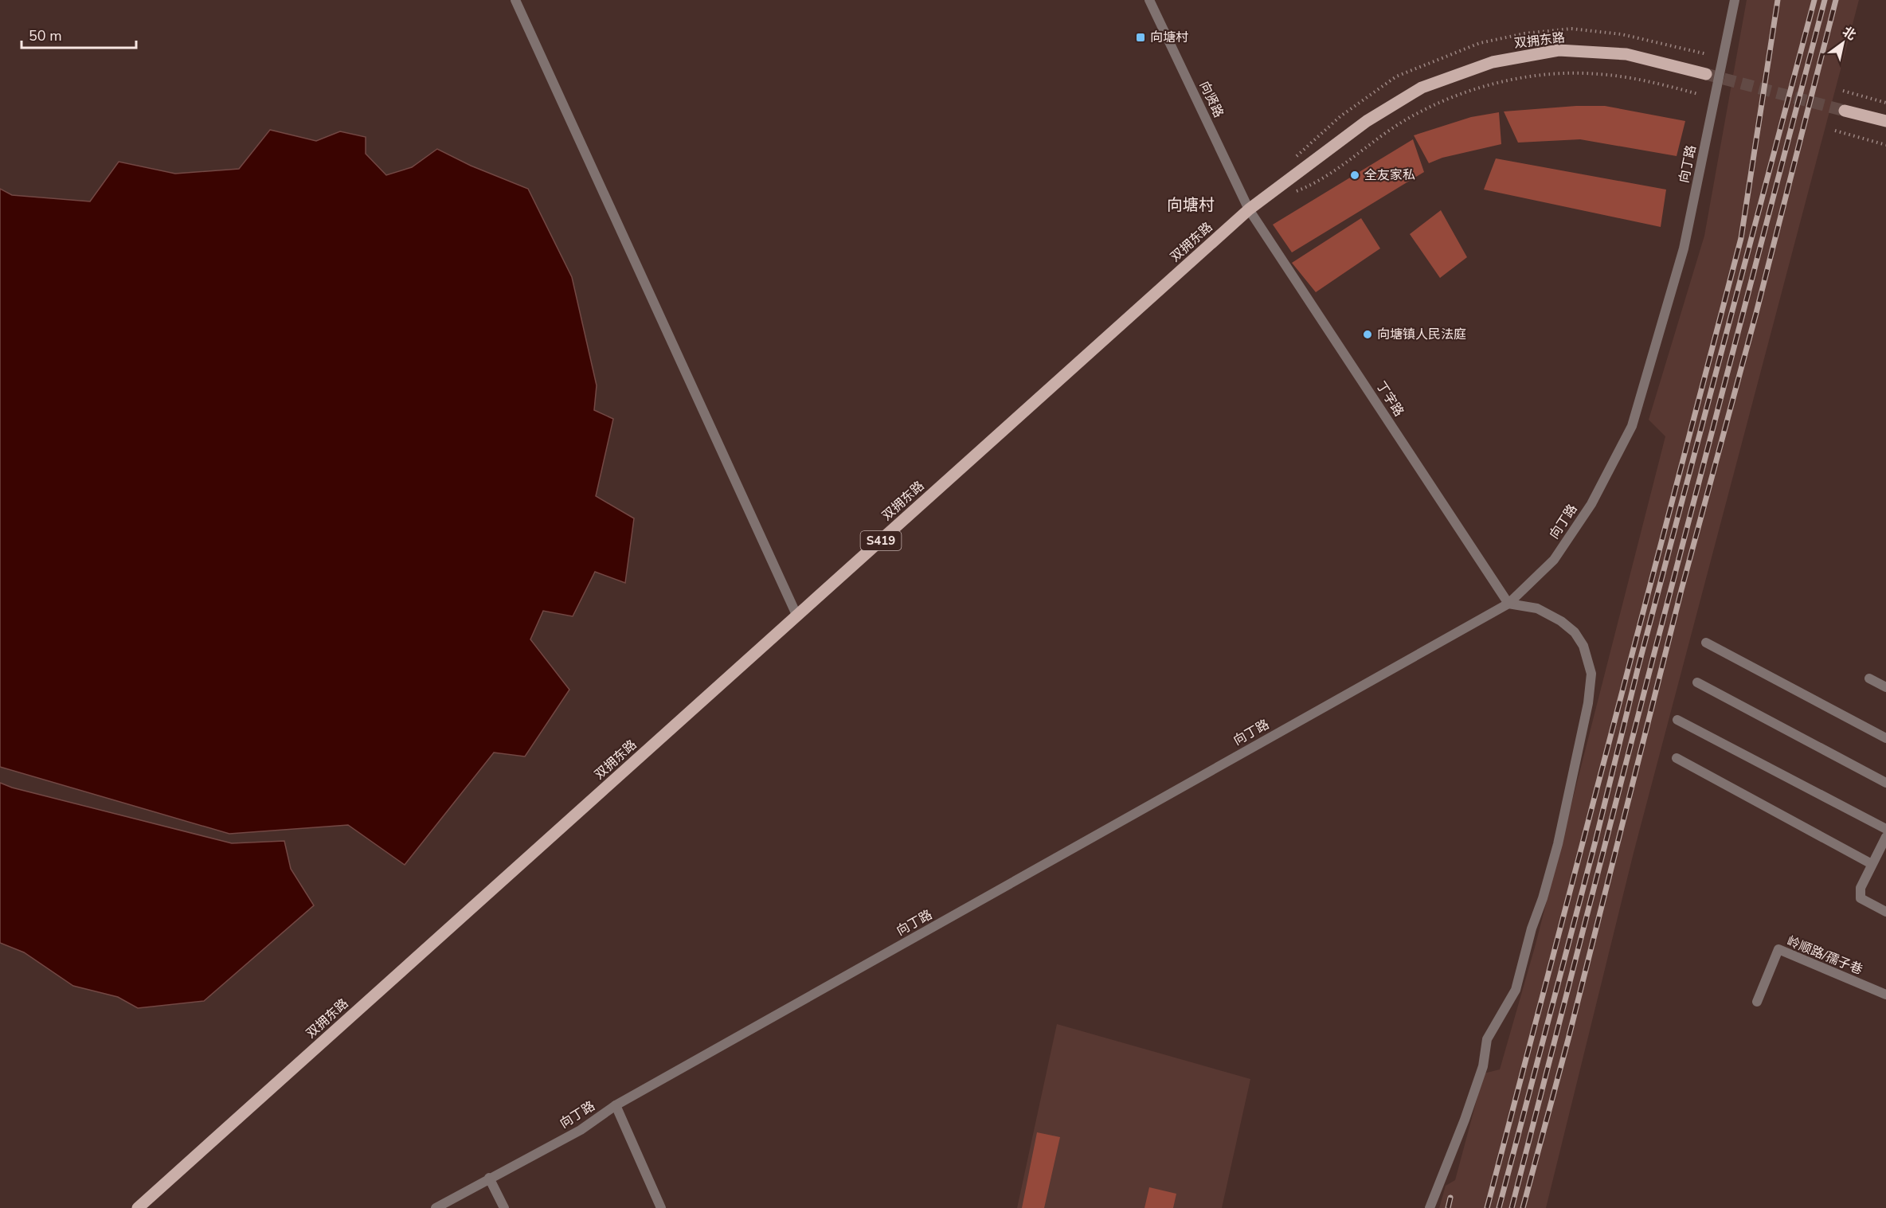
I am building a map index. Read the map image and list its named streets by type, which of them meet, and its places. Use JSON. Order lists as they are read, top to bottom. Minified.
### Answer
{"streets":{"main road":["双拥东路","S419"],"street":["向贤路","向丁路","丁字路","岭顺路/孺子巷"]},"crossings":[["双拥东路","向贤路"],["双拥东路","丁字路"],["向贤路","丁字路"],["向丁路","丁字路"]],"districts":["向塘村"],"places":{"transit":["向塘村"],"other":["全友家私","向塘镇人民法庭"]},"scale_bar":"50 m","north":"top right"}
